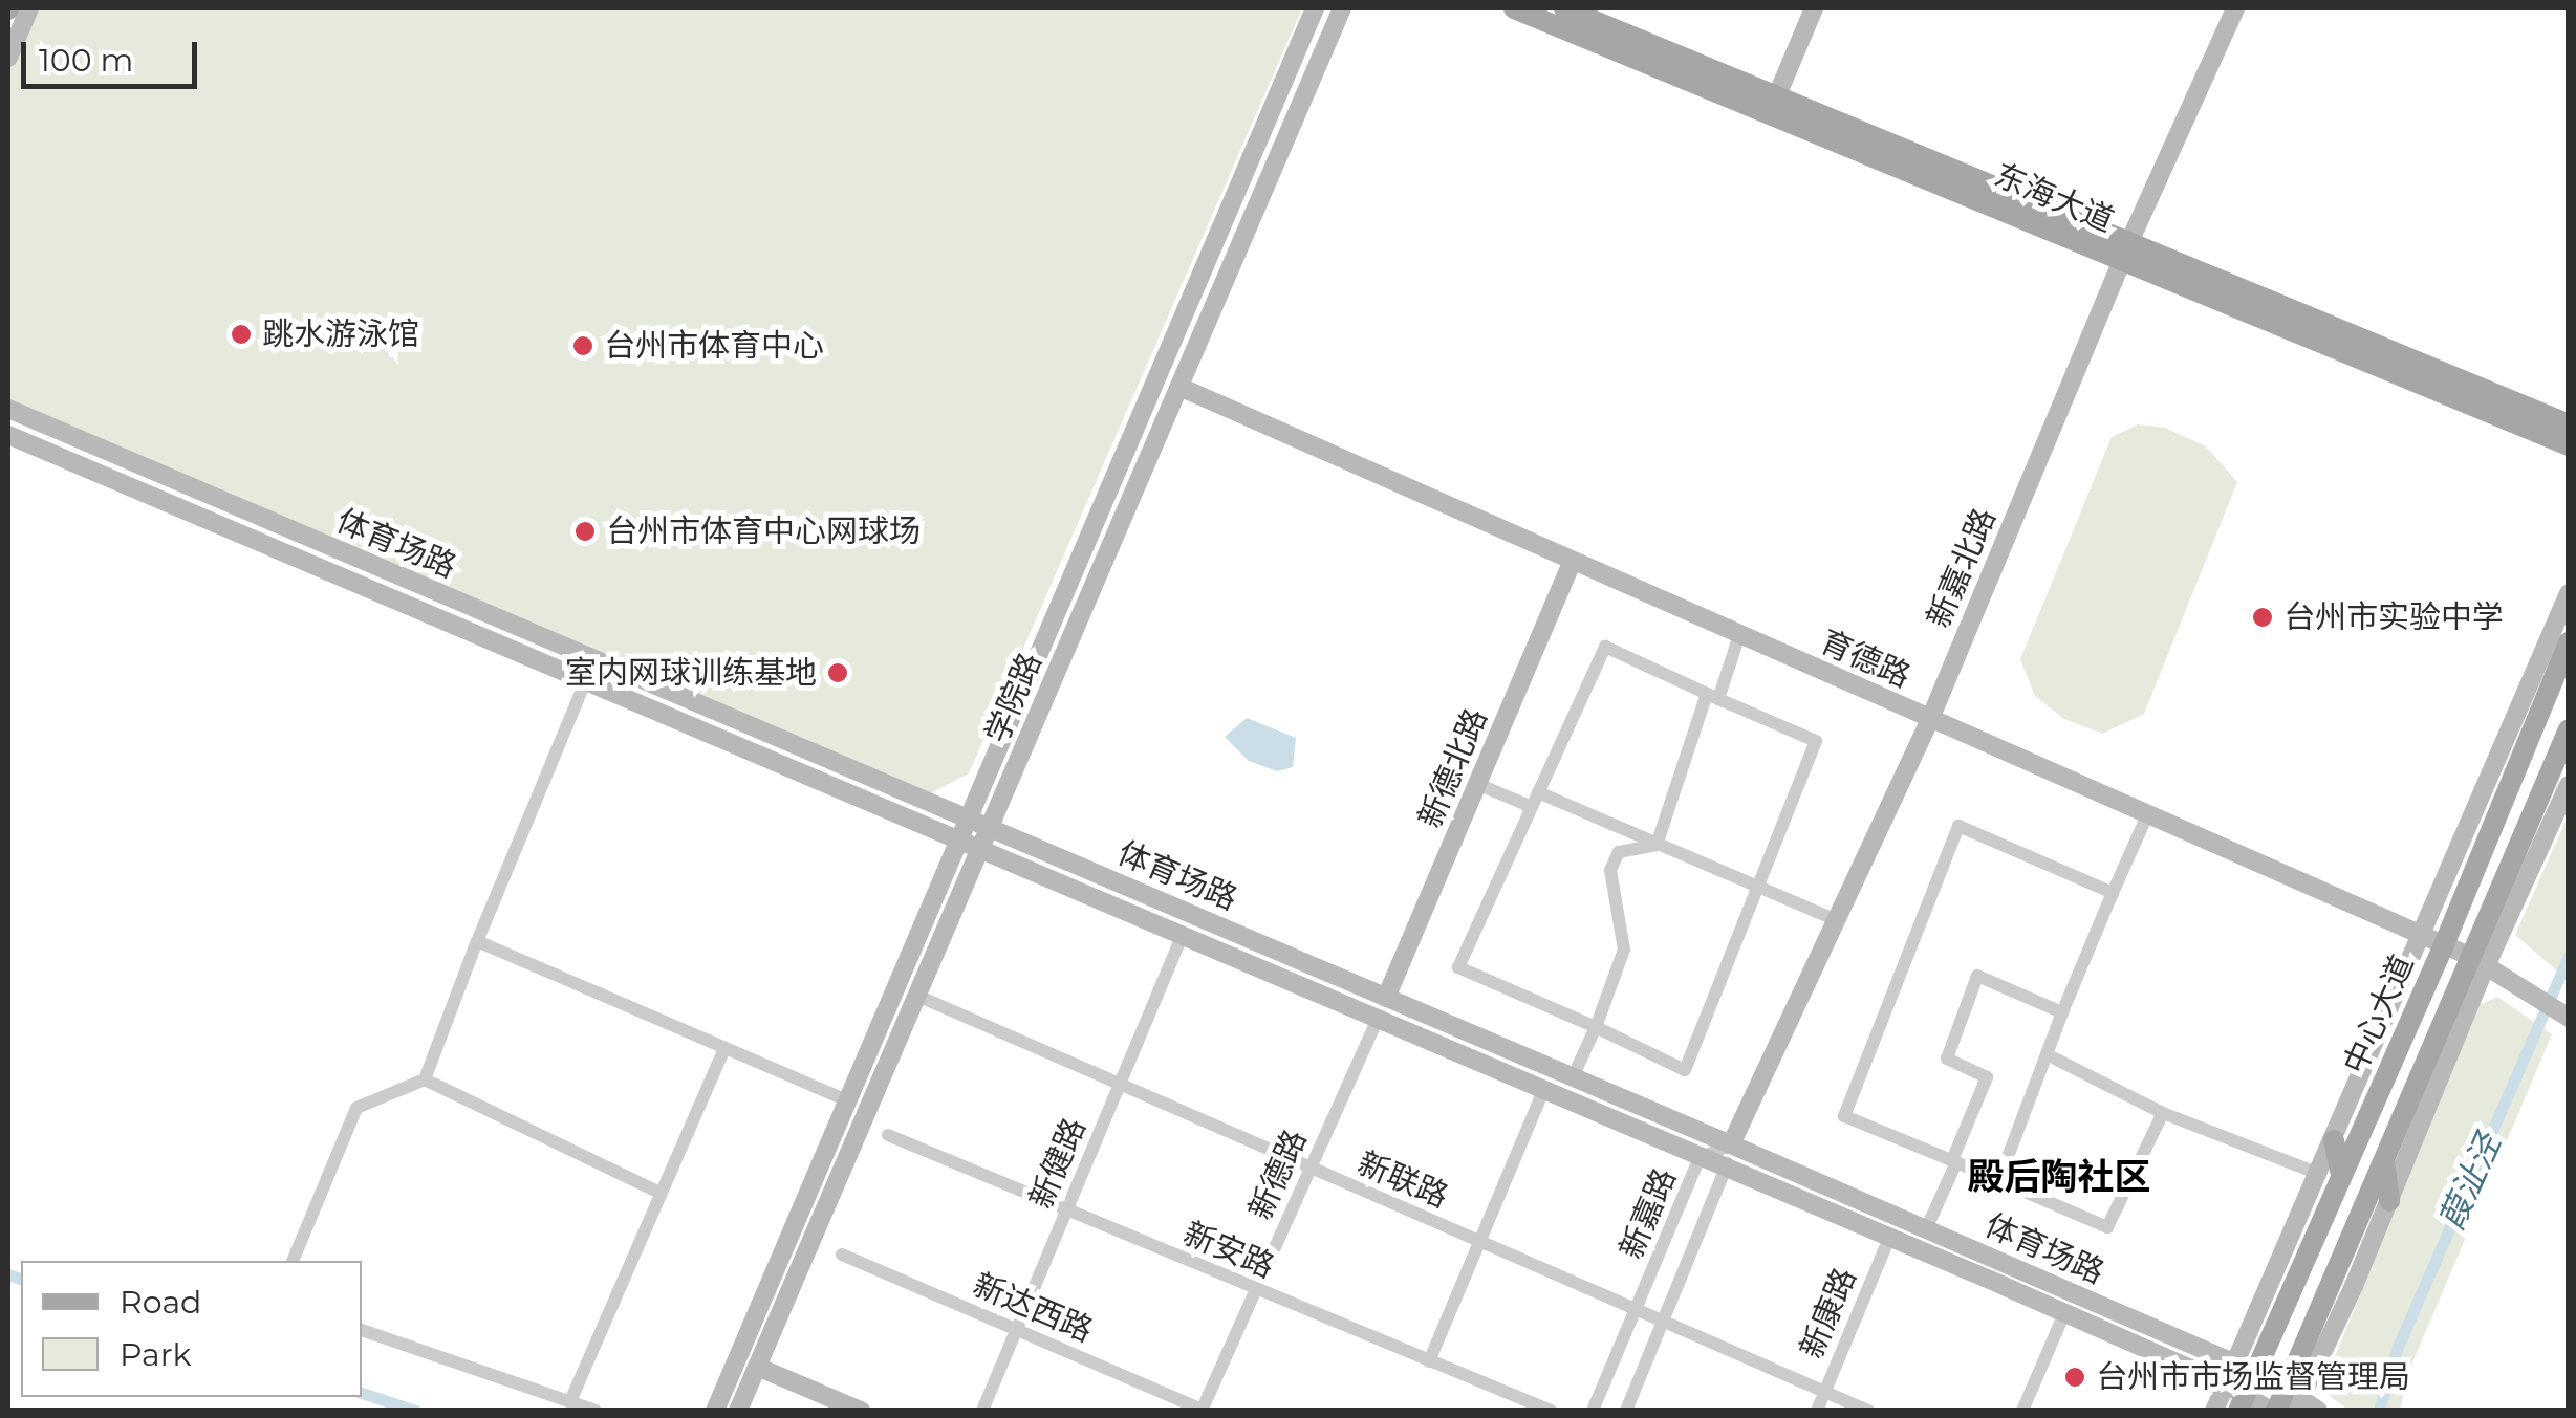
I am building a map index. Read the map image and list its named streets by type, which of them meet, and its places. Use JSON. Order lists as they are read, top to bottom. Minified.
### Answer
{"streets":{"main road":["东海大道","体育场路","新嘉北路","育德路","学院路","新德北路","中心大道"],"street":["新健路","新德路","新联路","新嘉路","新安路","新达西路","新康路"]},"crossings":[["东海大道","新嘉北路"],["体育场路","新嘉北路"],["体育场路","学院路"],["体育场路","新德北路"],["体育场路","中心大道"],["体育场路","新嘉路"],["新嘉北路","育德路"],["新嘉北路","新嘉路"],["育德路","学院路"],["育德路","新德北路"],["育德路","中心大道"],["学院路","新联路"],["新健路","新联路"],["新健路","新安路"],["新健路","新达西路"],["新德路","新联路"],["新德路","新安路"],["新德路","新达西路"],["新联路","新嘉路"],["新联路","新康路"]],"districts":["殿后陶社区"],"water":["葭沚泾"],"places":["跳水游泳馆","台州市体育中心","台州市体育中心网球场","台州市实验中学","室内网球训练基地","台州市市场监督管理局"],"legend":["Road","Park"],"scale_bar":"100 m"}
